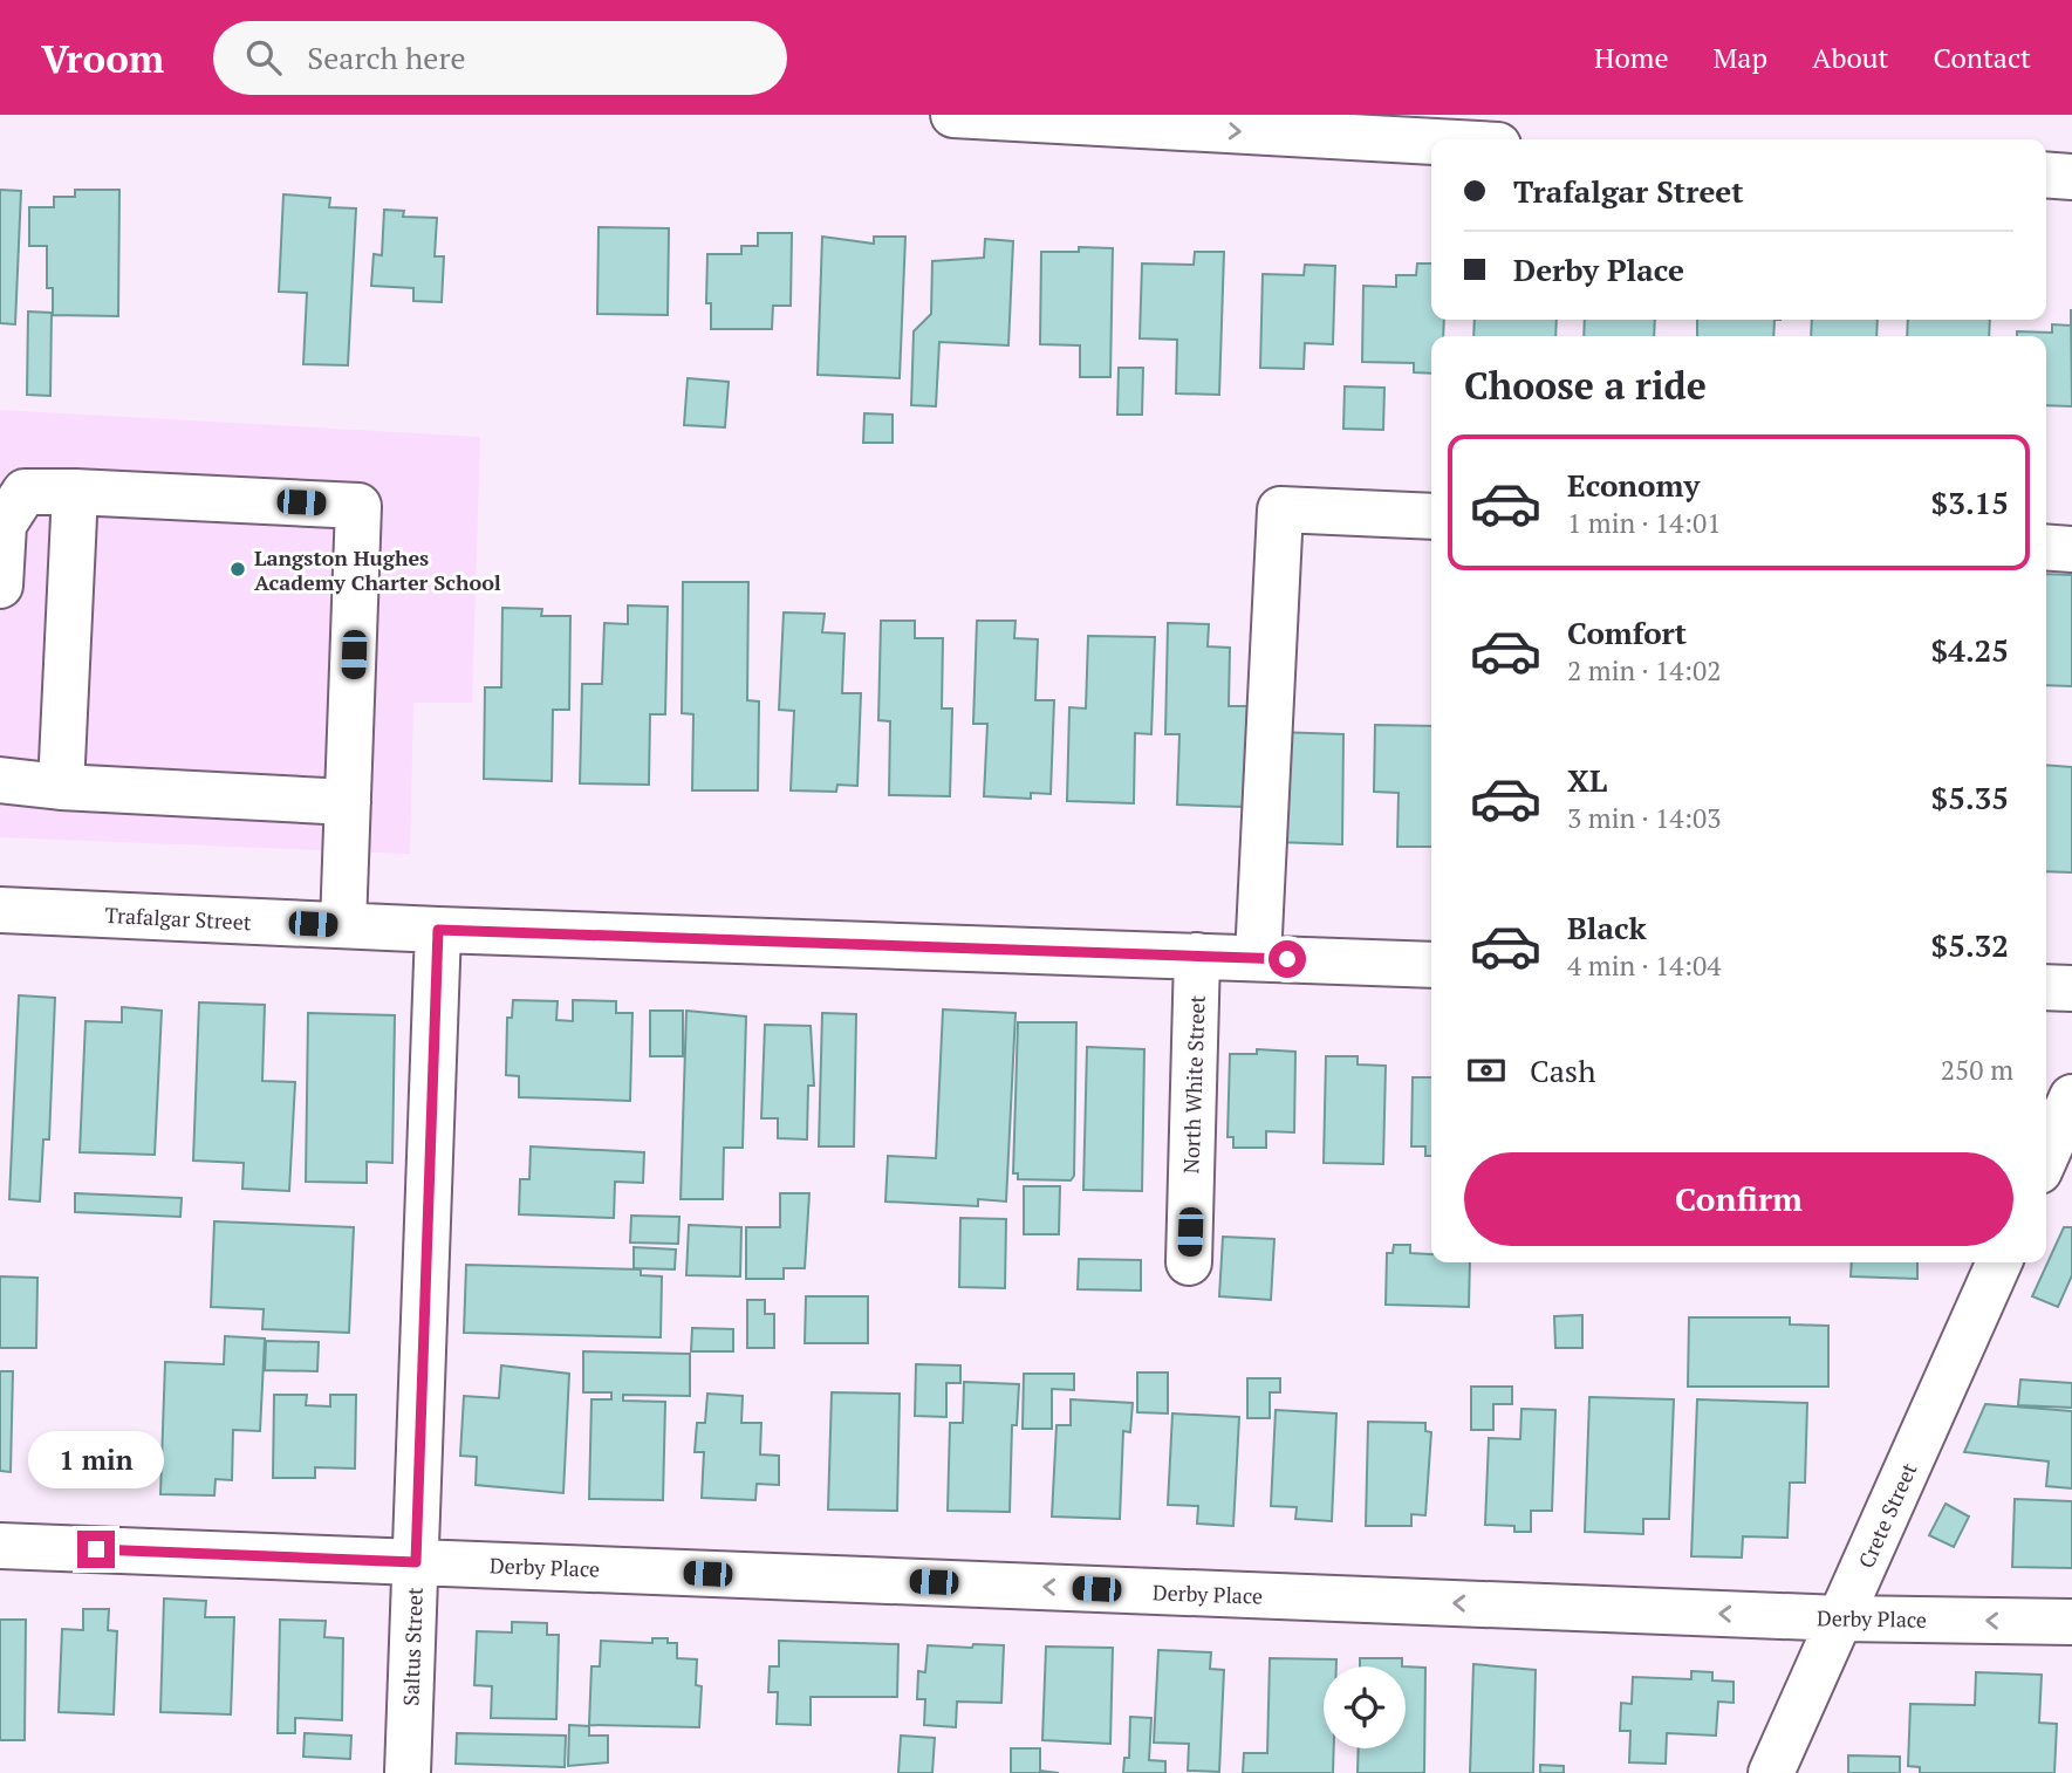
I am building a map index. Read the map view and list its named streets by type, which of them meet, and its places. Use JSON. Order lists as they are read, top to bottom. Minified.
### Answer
{"streets":{"street":["Trafalgar Street","North White Street","Crete Street","Derby Place","Saltus Street"]},"crossings":[["Trafalgar Street","North White Street"],["Trafalgar Street","Saltus Street"],["Crete Street","Derby Place"],["Derby Place","Saltus Street"]],"one_way":["Derby Place"],"places":["Langston Hughes Academy Charter School"],"page":{"header":"Vroom","search":"Search here","nav":["Home","Map","About","Contact"],"banner":["Trafalgar Street","Derby Place"],"heading":"Choose a ride","list":[{"name":"Economy","note":"1 min · 14:01","value":"$3.15"},{"name":"Comfort","note":"2 min · 14:02","value":"$4.25"},{"name":"XL","note":"3 min · 14:03","value":"$5.35"},{"name":"Black","note":"4 min · 14:04","value":"$5.32"}],"pay":["Cash","250 m"],"buttons":"Confirm","bubble":"1 min"}}
